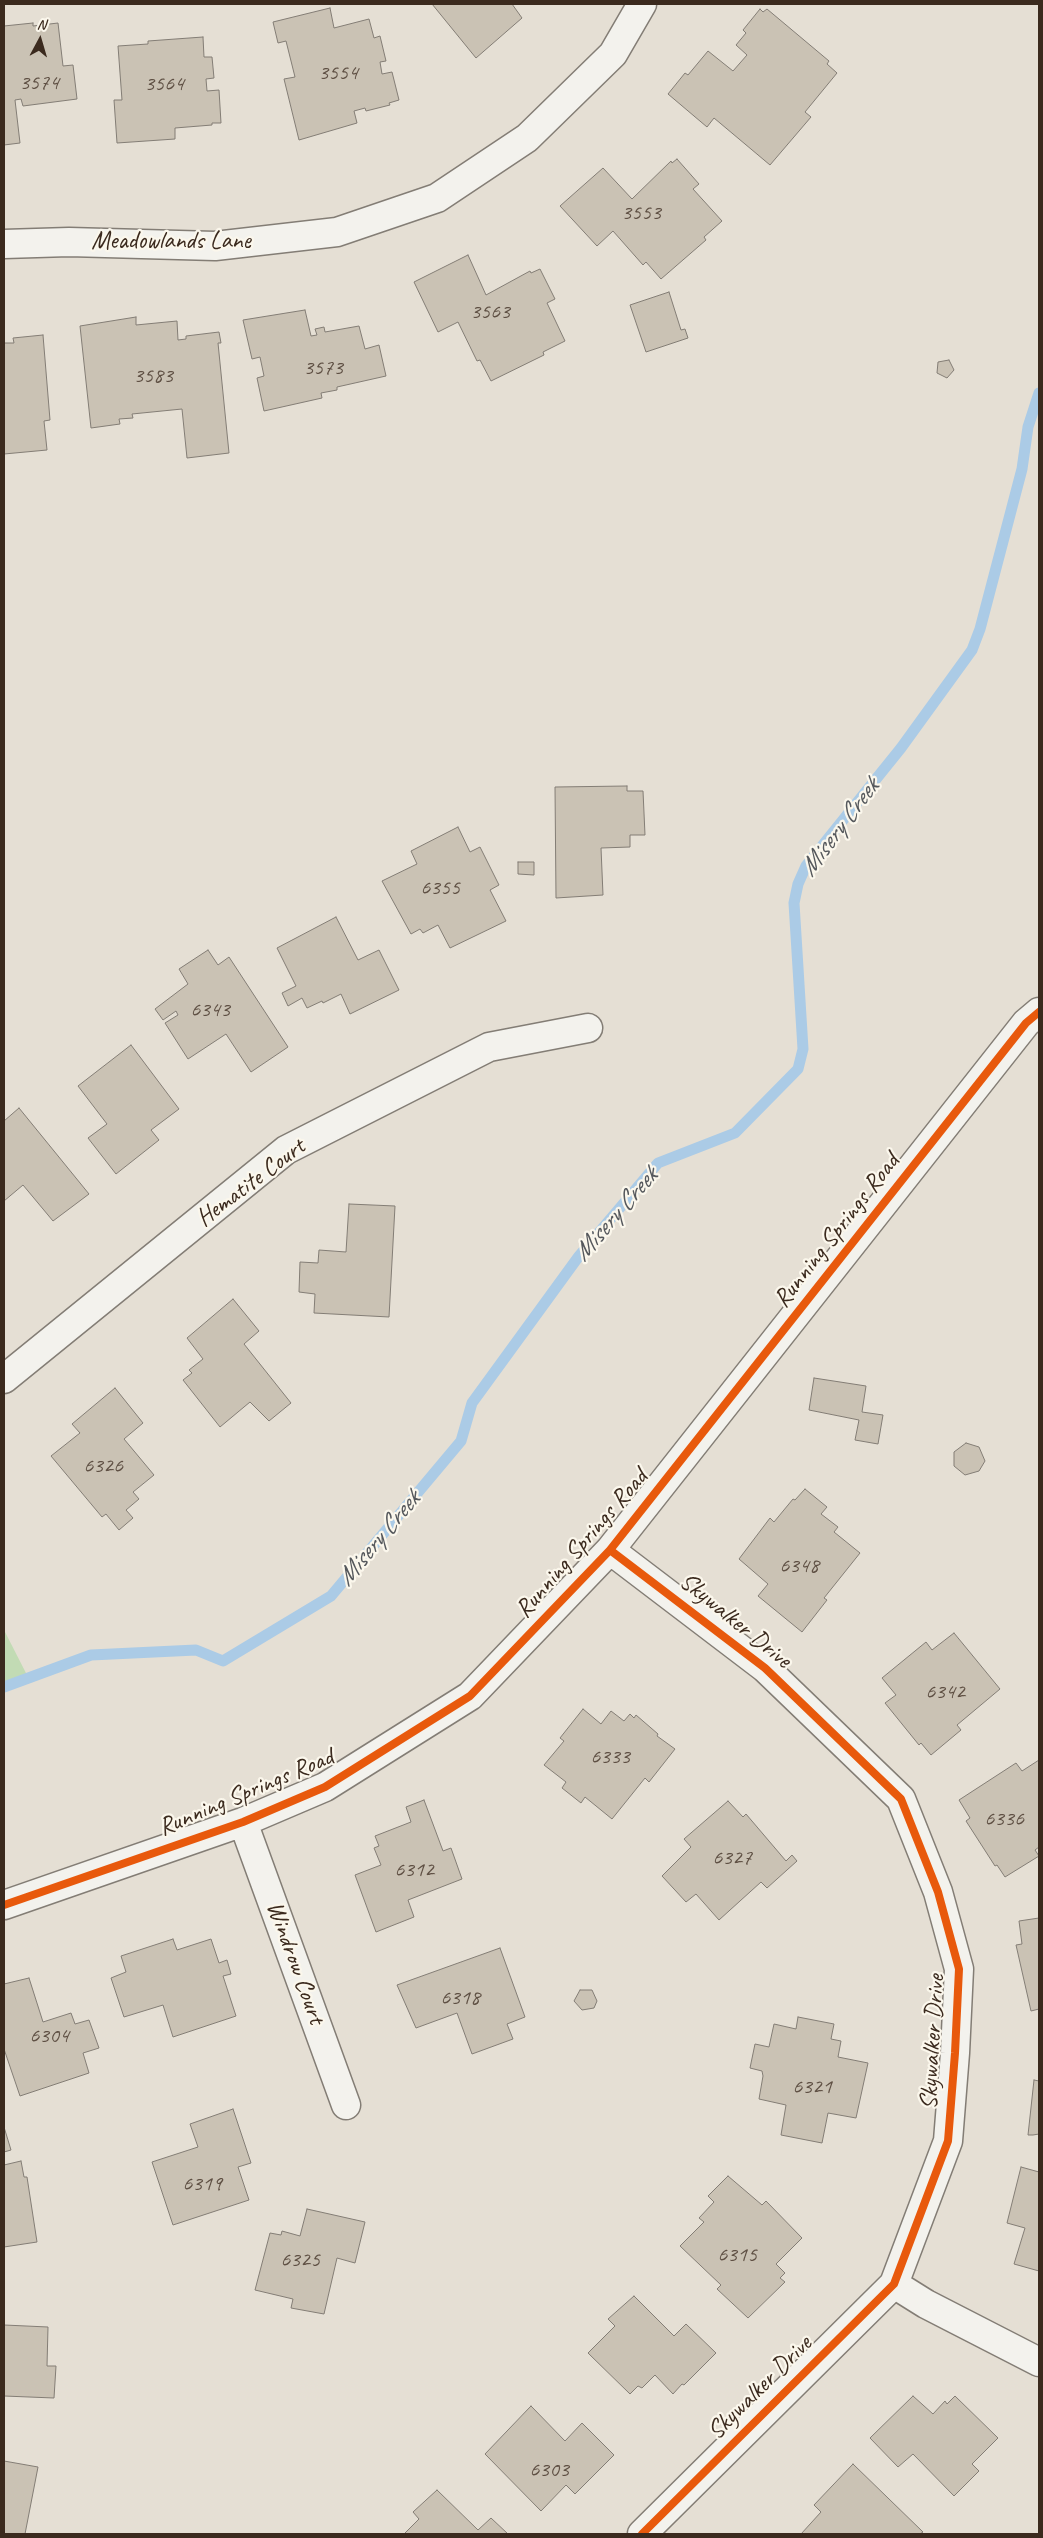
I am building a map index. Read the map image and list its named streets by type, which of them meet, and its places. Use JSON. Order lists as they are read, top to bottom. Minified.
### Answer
{"streets":{"street":["Meadowlands Lane","Hematite Court","Running Springs Road","Skywalker Drive","Windrow Court"]},"crossings":[["Running Springs Road","Skywalker Drive"],["Running Springs Road","Windrow Court"]],"water":["Misery Creek"],"house_numbers":["3554","3574","3564","3553","3563","3573","3583","6355","6343","6326","6348","6342","6333","6336","6327","6312","6318","6304","6321","6319","6315","6325","6303"],"north":"top"}
